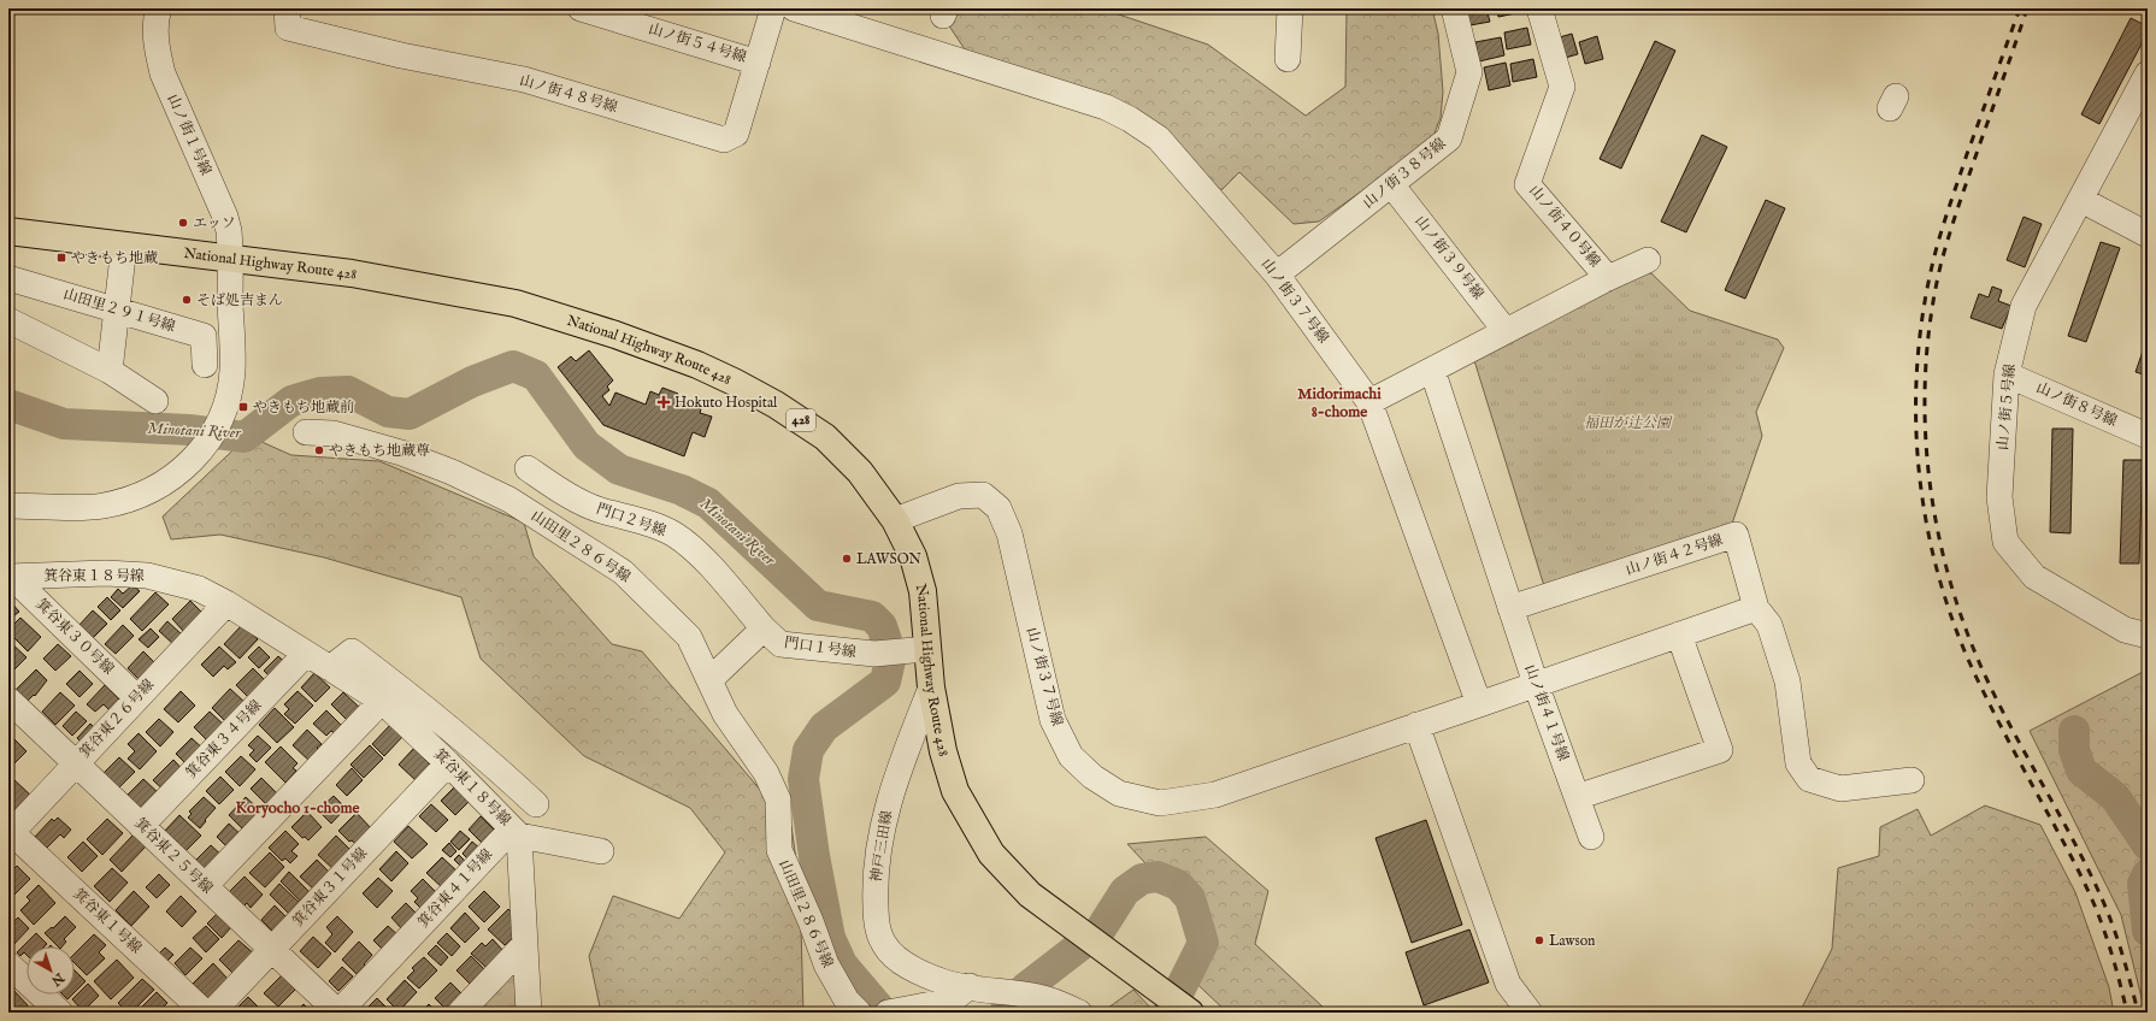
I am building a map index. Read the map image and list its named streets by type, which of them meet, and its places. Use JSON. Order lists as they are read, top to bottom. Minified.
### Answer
{"streets":{"highway":["National Highway Route 428","428"],"street":["山ノ街５４号線","山ノ街４８号線","山ノ街１号線","山ノ街３８号線","山ノ街４０号線","山ノ街３９号線","山ノ街３７号線","山田里２９１号線","山ノ街８号線","山ノ街５号線","門口２号線","山田里２８６号線","山ノ街４２号線","箕谷東１８号線","箕谷東３０号線","門口１号線","山ノ街４１号線","箕谷東２６号線","箕谷東３４号線","神戸三田線","箕谷東２５号線","箕谷東３１号線","箕谷東４１号線","箕谷東１号線"]},"crossings":[["山ノ街５４号線","山ノ街４８号線"],["山ノ街１号線","National Highway Route 428"],["山ノ街３８号線","山ノ街３９号線"],["山ノ街３８号線","山ノ街３７号線"],["山ノ街４０号線","山ノ街３９号線"],["山ノ街４０号線","山ノ街３７号線"],["山ノ街４０号線","山ノ街４１号線"],["National Highway Route 428","山ノ街３７号線"],["National Highway Route 428","門口１号線"],["National Highway Route 428","神戸三田線"],["山ノ街３７号線","山ノ街４１号線"],["山ノ街８号線","山ノ街５号線"],["門口２号線","門口１号線"],["山ノ街４２号線","山ノ街４１号線"],["箕谷東１８号線","箕谷東３０号線"],["箕谷東１８号線","箕谷東２６号線"],["箕谷東１８号線","箕谷東３４号線"],["箕谷東１８号線","箕谷東３１号線"],["箕谷東１８号線","箕谷東４１号線"],["箕谷東３０号線","箕谷東２６号線"],["箕谷東２６号線","箕谷東２５号線"],["箕谷東２６号線","箕谷東１号線"],["箕谷東３４号線","箕谷東２５号線"],["箕谷東２５号線","箕谷東３１号線"],["箕谷東２５号線","箕谷東４１号線"]],"districts":["Midorimachi 8-chome","Koryocho 1-chome"],"water":["Minotani River"],"parks":["福田が辻公園"],"places":{"other":["エッソ","そば処吉まん","やきもち地蔵尊","LAWSON","Lawson"],"transit":["やきもち地蔵","やきもち地蔵前"],"health":["Hokuto Hospital"]},"north":"bottom right"}
